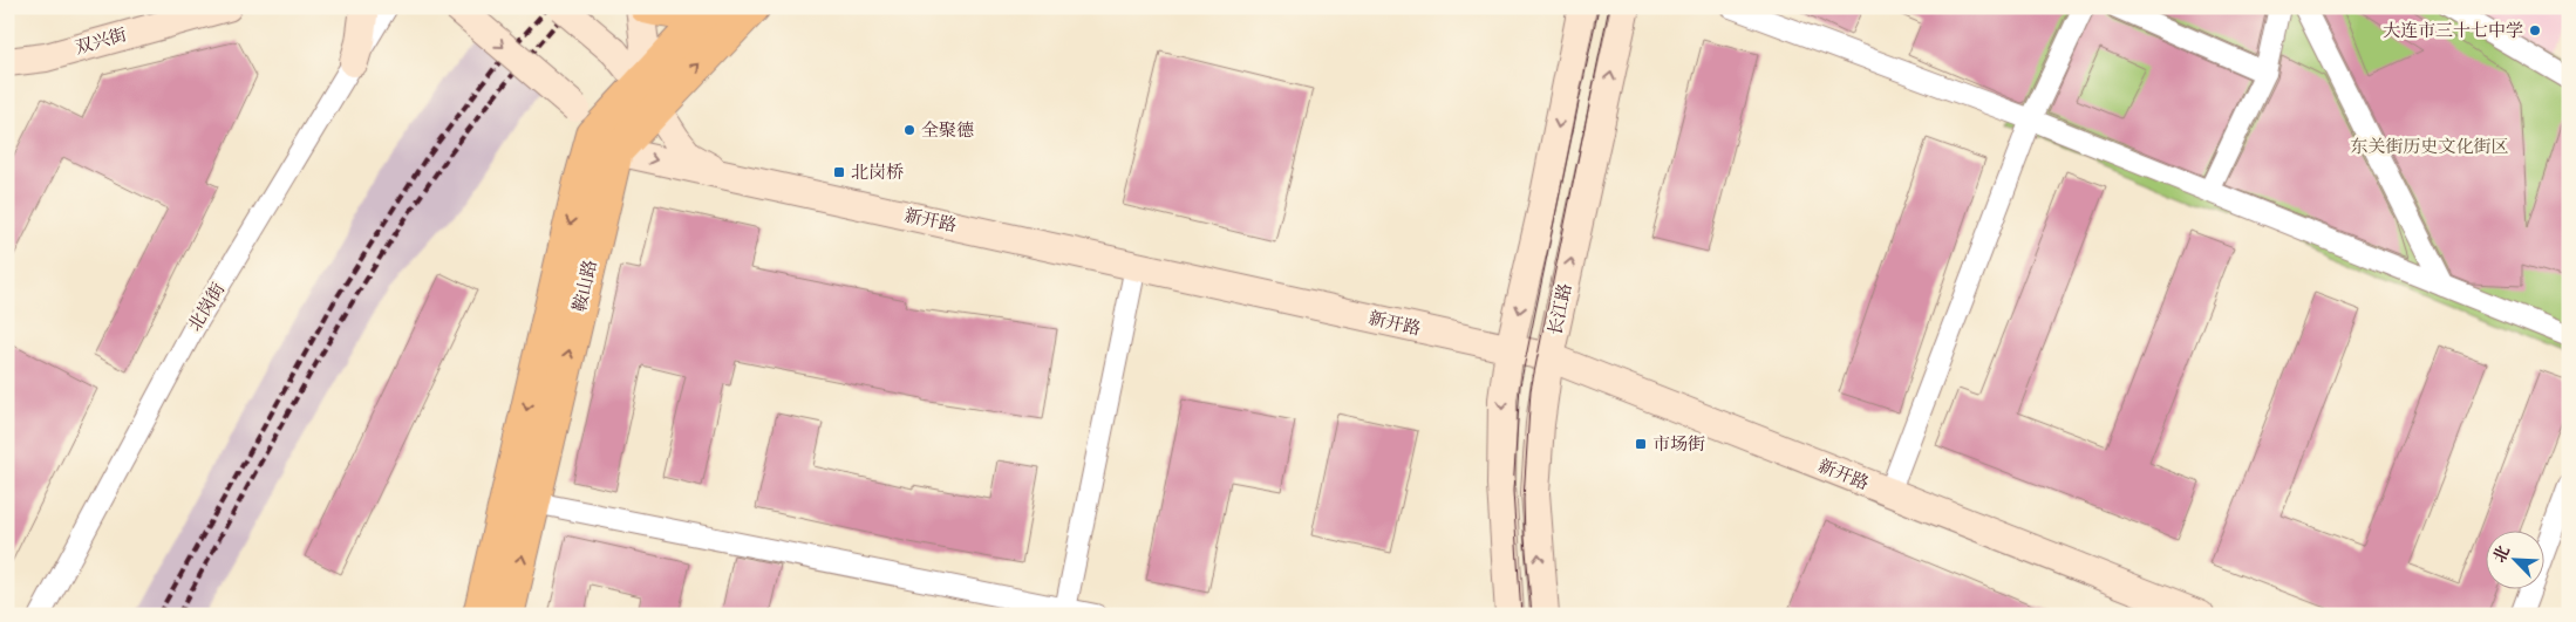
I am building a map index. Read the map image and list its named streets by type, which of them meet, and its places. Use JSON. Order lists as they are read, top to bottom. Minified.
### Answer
{"streets":{"main road":["双兴街","新开路","鞍山路","长江路"],"street":["北岗街"]},"crossings":[["新开路","鞍山路"],["新开路","长江路"]],"parks":["东关街历史文化街区"],"places":{"other":["大连市三十七中学","全聚德"],"transit":["北岗桥","市场街"]},"north":"top left"}
